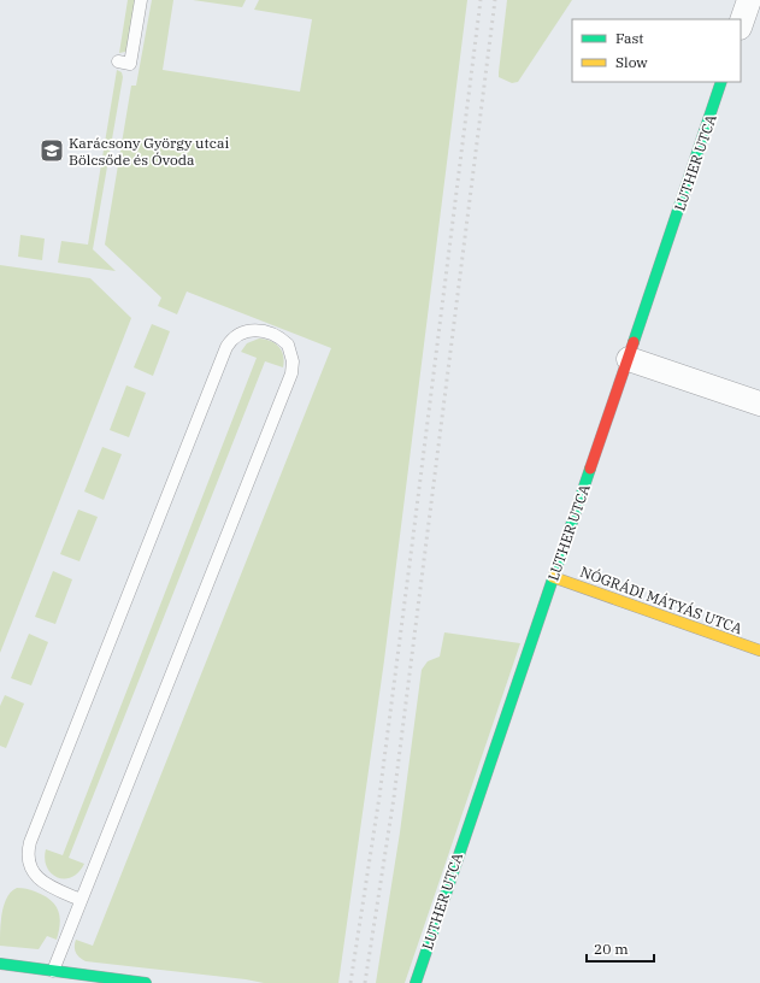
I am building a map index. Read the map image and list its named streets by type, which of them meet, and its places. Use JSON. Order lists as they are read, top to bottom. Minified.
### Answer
{"streets":{"street":["LUTHER UTCA","NÓGRÁDI MÁTYÁS UTCA"]},"crossings":[["LUTHER UTCA","NÓGRÁDI MÁTYÁS UTCA"]],"places":{"school or university":["Karácsony György utcai Bölcsőde és Óvoda"]},"legend":["Fast","Slow"],"scale_bar":"20 m"}
